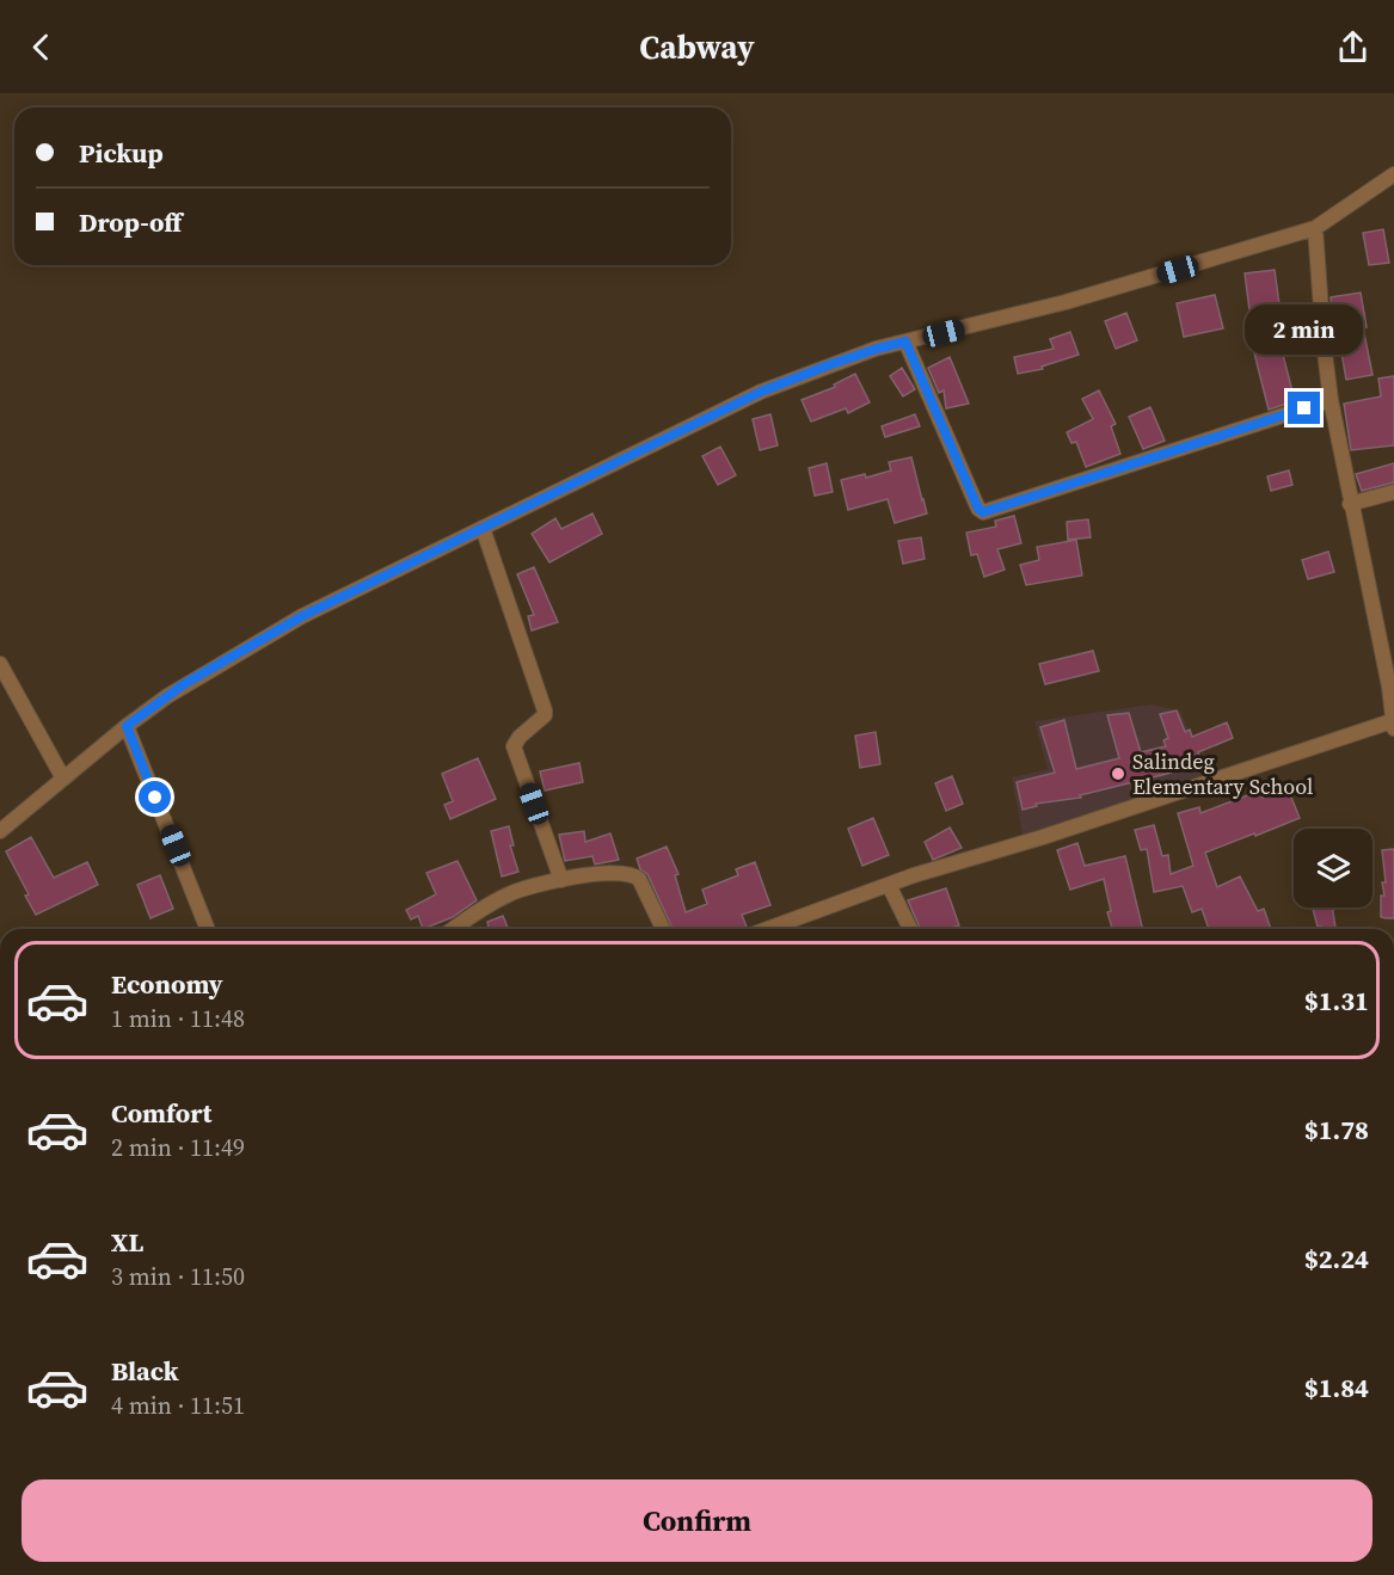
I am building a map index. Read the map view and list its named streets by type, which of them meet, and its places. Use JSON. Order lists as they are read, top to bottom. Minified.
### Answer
{"places":["Salindeg Elementary School"],"page":{"header":"Cabway","banner":["Pickup","Drop-off"],"bubble":"2 min","list":[{"name":"Economy","note":"1 min · 11:48","value":"$1.31"},{"name":"Comfort","note":"2 min · 11:49","value":"$1.78"},{"name":"XL","note":"3 min · 11:50","value":"$2.24"},{"name":"Black","note":"4 min · 11:51","value":"$1.84"}],"buttons":"Confirm"}}
